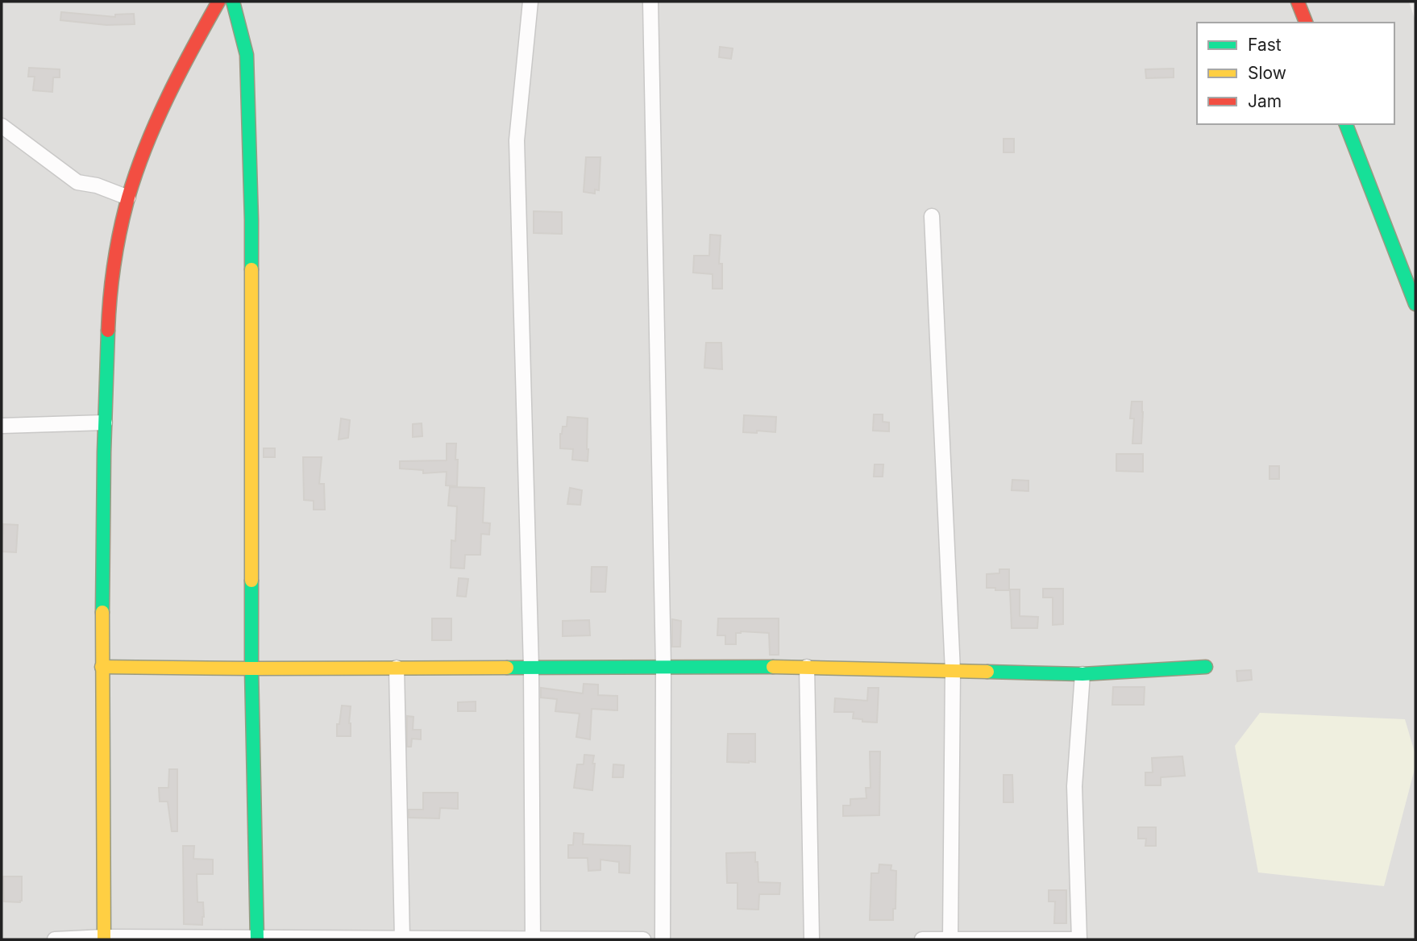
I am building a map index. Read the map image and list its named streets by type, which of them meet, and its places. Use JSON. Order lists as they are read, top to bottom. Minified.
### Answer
{"legend":["Fast","Slow","Jam"]}
